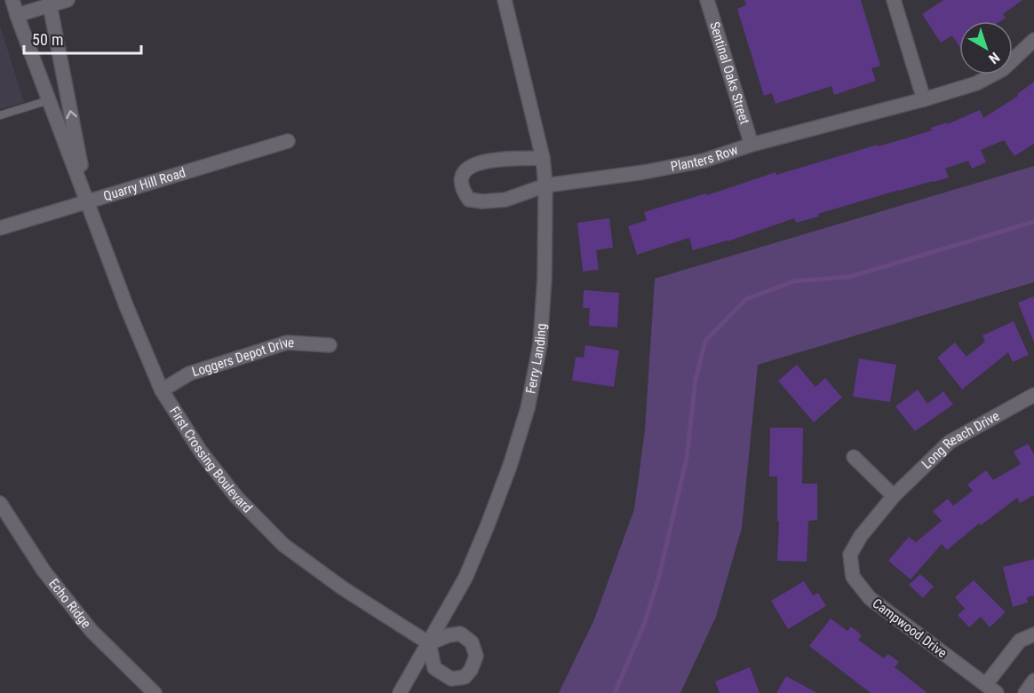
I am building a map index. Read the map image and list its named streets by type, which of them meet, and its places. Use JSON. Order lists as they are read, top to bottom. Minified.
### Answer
{"streets":{"street":["Sentinal Oaks Street","Planters Row","Quarry Hill Road","Ferry Landing","Loggers Depot Drive","Long Reach Drive","First Crossing Boulevard","Echo Ridge","Campwood Drive"]},"crossings":[["Sentinal Oaks Street","Planters Row"],["Planters Row","Ferry Landing"],["Quarry Hill Road","First Crossing Boulevard"],["Ferry Landing","First Crossing Boulevard"],["Loggers Depot Drive","First Crossing Boulevard"],["Long Reach Drive","Campwood Drive"]],"scale_bar":"50 m","north":"bottom right"}
